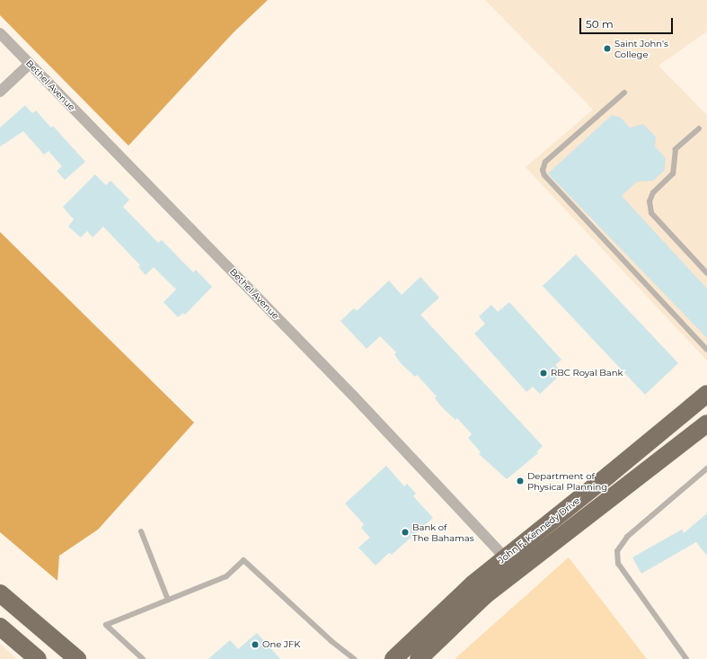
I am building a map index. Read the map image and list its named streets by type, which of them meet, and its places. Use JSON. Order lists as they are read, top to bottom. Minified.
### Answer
{"streets":{"highway":["John F. Kennedy Drive"],"street":["Bethel Avenue"]},"crossings":[["Bethel Avenue","John F. Kennedy Drive"]],"places":["Saint John's College","RBC Royal Bank","Department of Physical Planning","Bank of The Bahamas","One JFK"],"scale_bar":"50 m"}
